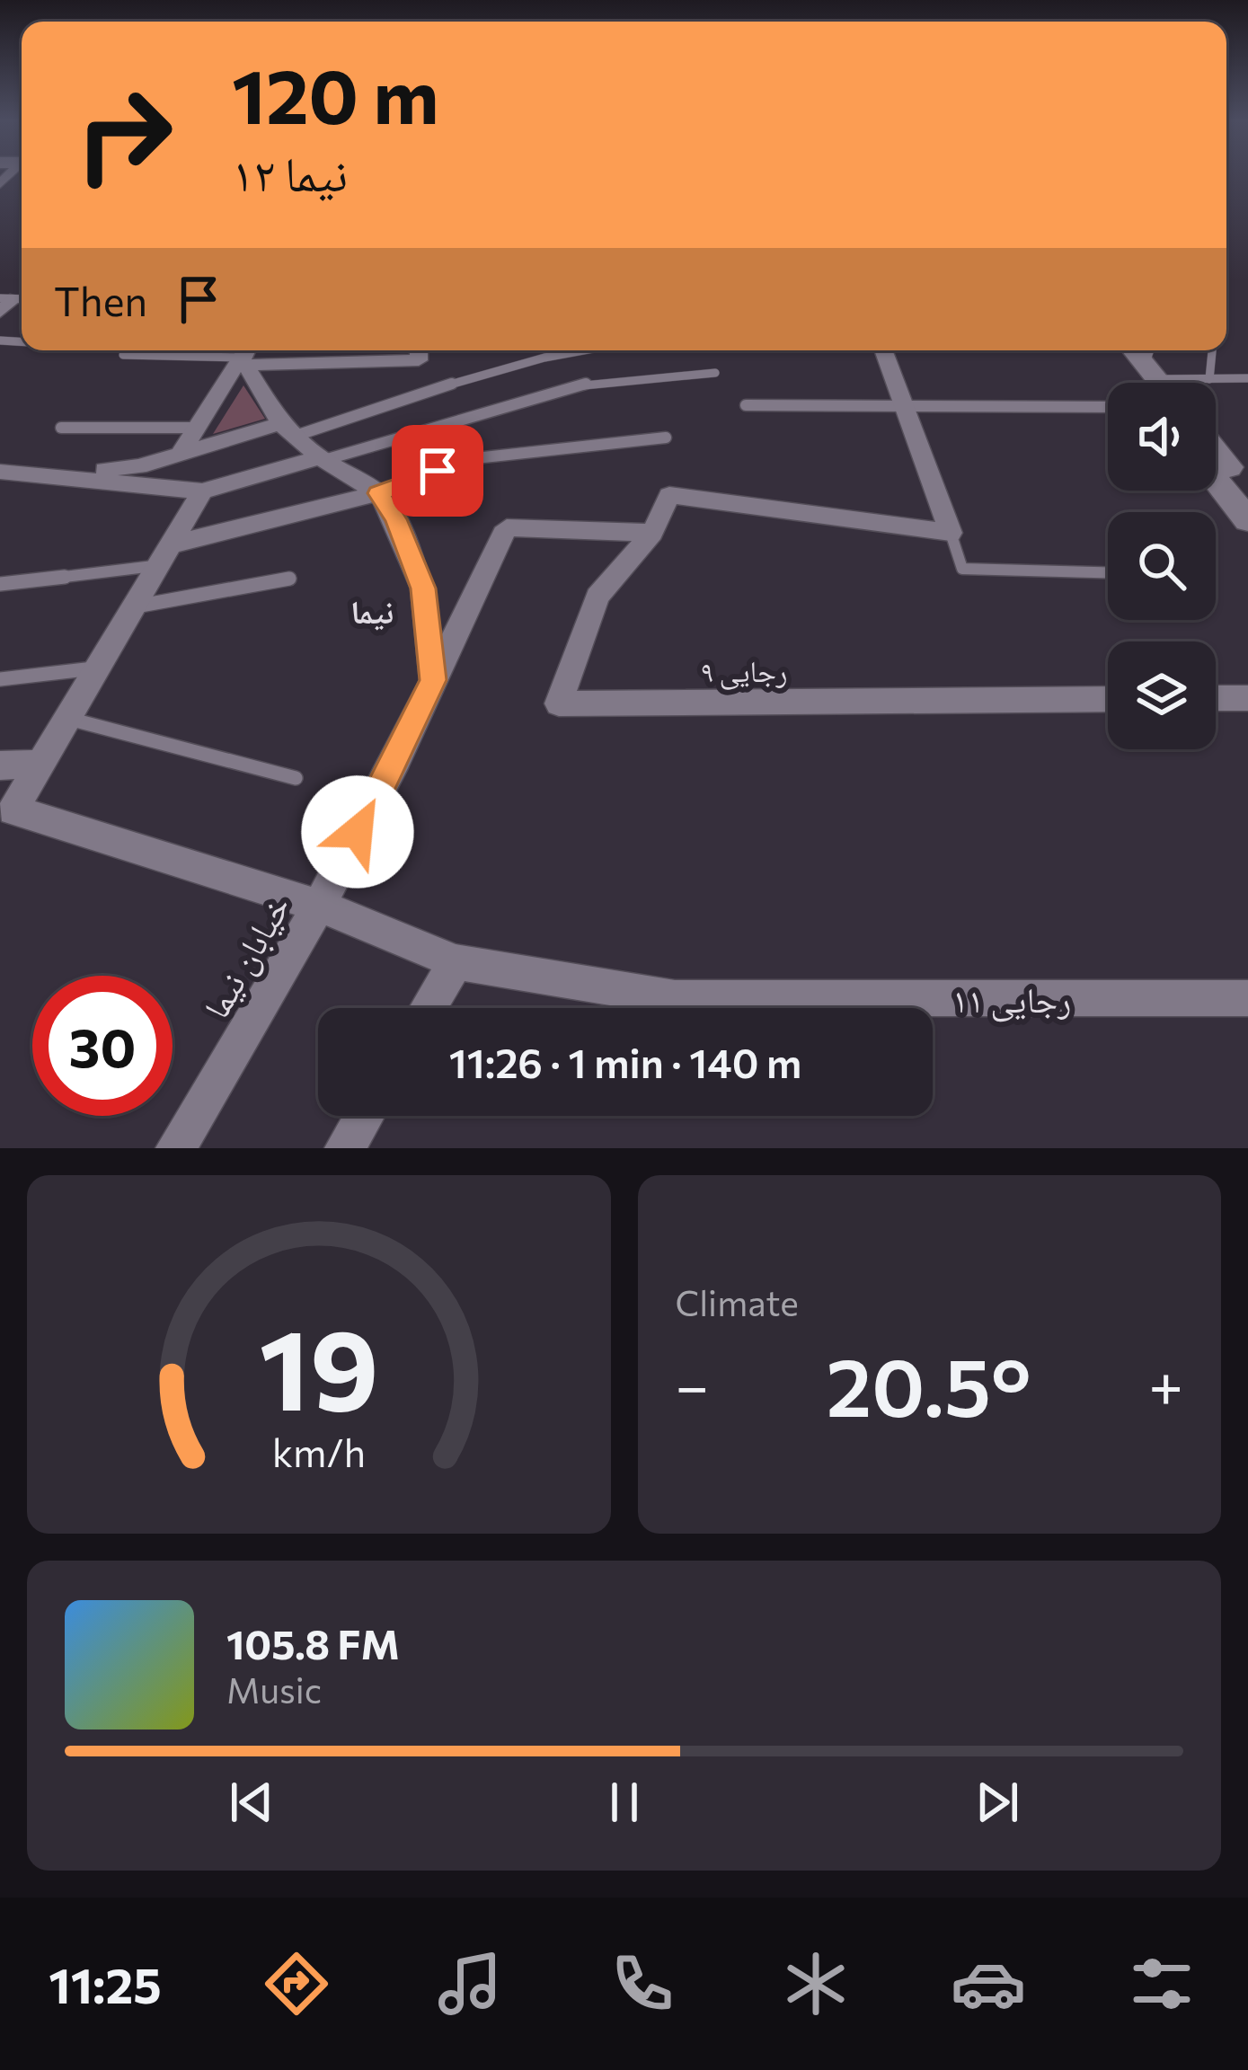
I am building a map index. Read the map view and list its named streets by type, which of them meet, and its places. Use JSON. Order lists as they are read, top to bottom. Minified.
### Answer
{"streets":{"street":["رجایی ۹","خیابان نیما","رجایی ۱۱"]},"crossings":[["رجایی ۹","خیابان نیما"],["خیابان نیما","رجایی ۱۱"]],"districts":["نیما"],"page":{"turn":["120 m","نیما ۱۲"],"then":"Then","limit":"30","trip":"11:26 · 1 min · 140 m","tile":"Climate","heat":["−","20.5°","+"],"song":["105.8 FM","Music"],"tabs":"11:25","gauge":["19","km/h"]}}
